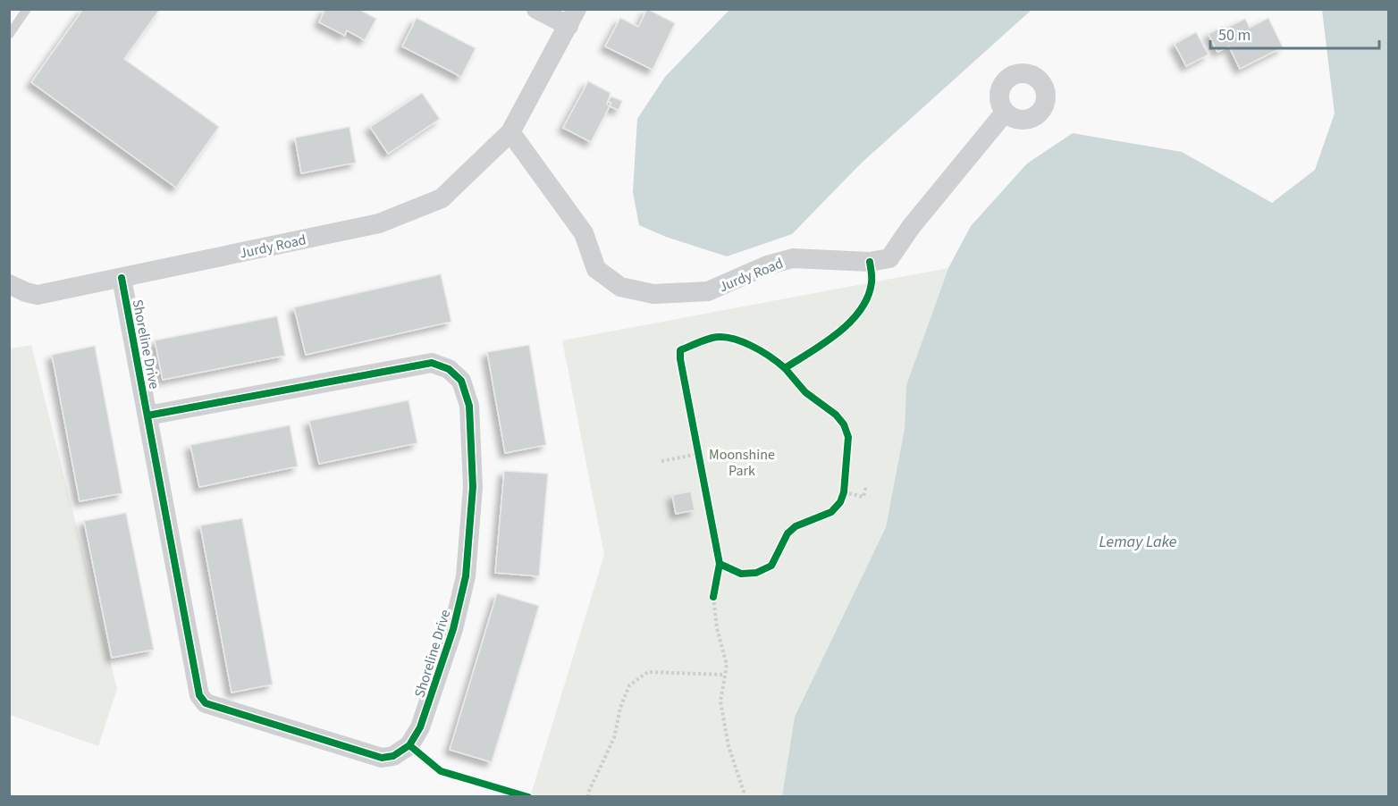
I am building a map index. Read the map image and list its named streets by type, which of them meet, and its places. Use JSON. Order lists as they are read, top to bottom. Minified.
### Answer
{"streets":{"street":["Jurdy Road","Shoreline Drive"]},"crossings":[["Jurdy Road","Shoreline Drive"]],"water":["Lemay Lake"],"parks":["Moonshine Park"],"scale_bar":"50 m"}
